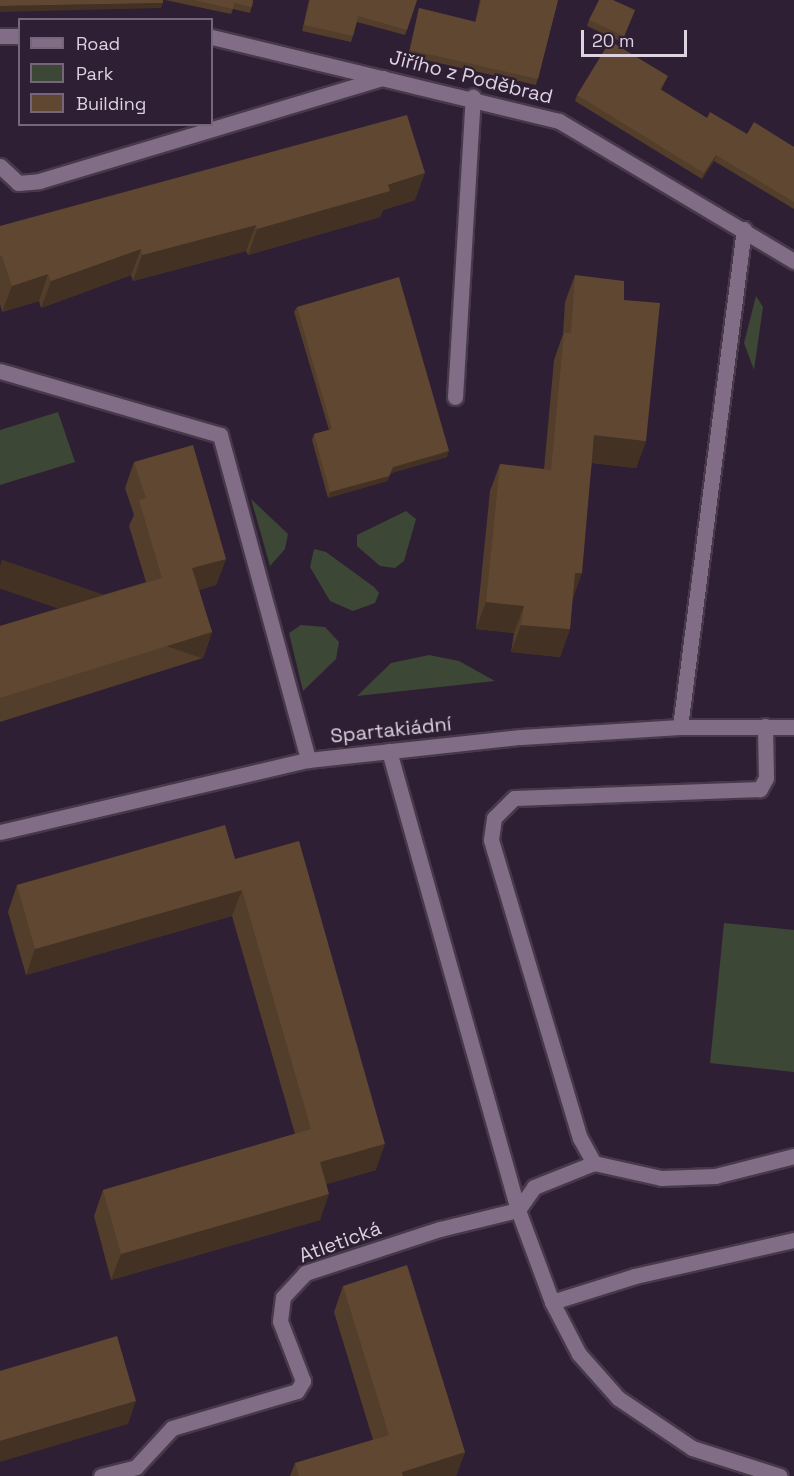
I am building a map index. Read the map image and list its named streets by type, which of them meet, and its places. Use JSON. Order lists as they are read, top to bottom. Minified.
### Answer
{"streets":{"street":["Jiřího z Poděbrad","Spartakiádní","Atletická"]},"legend":["Road","Park","Building"],"scale_bar":"20 m"}
